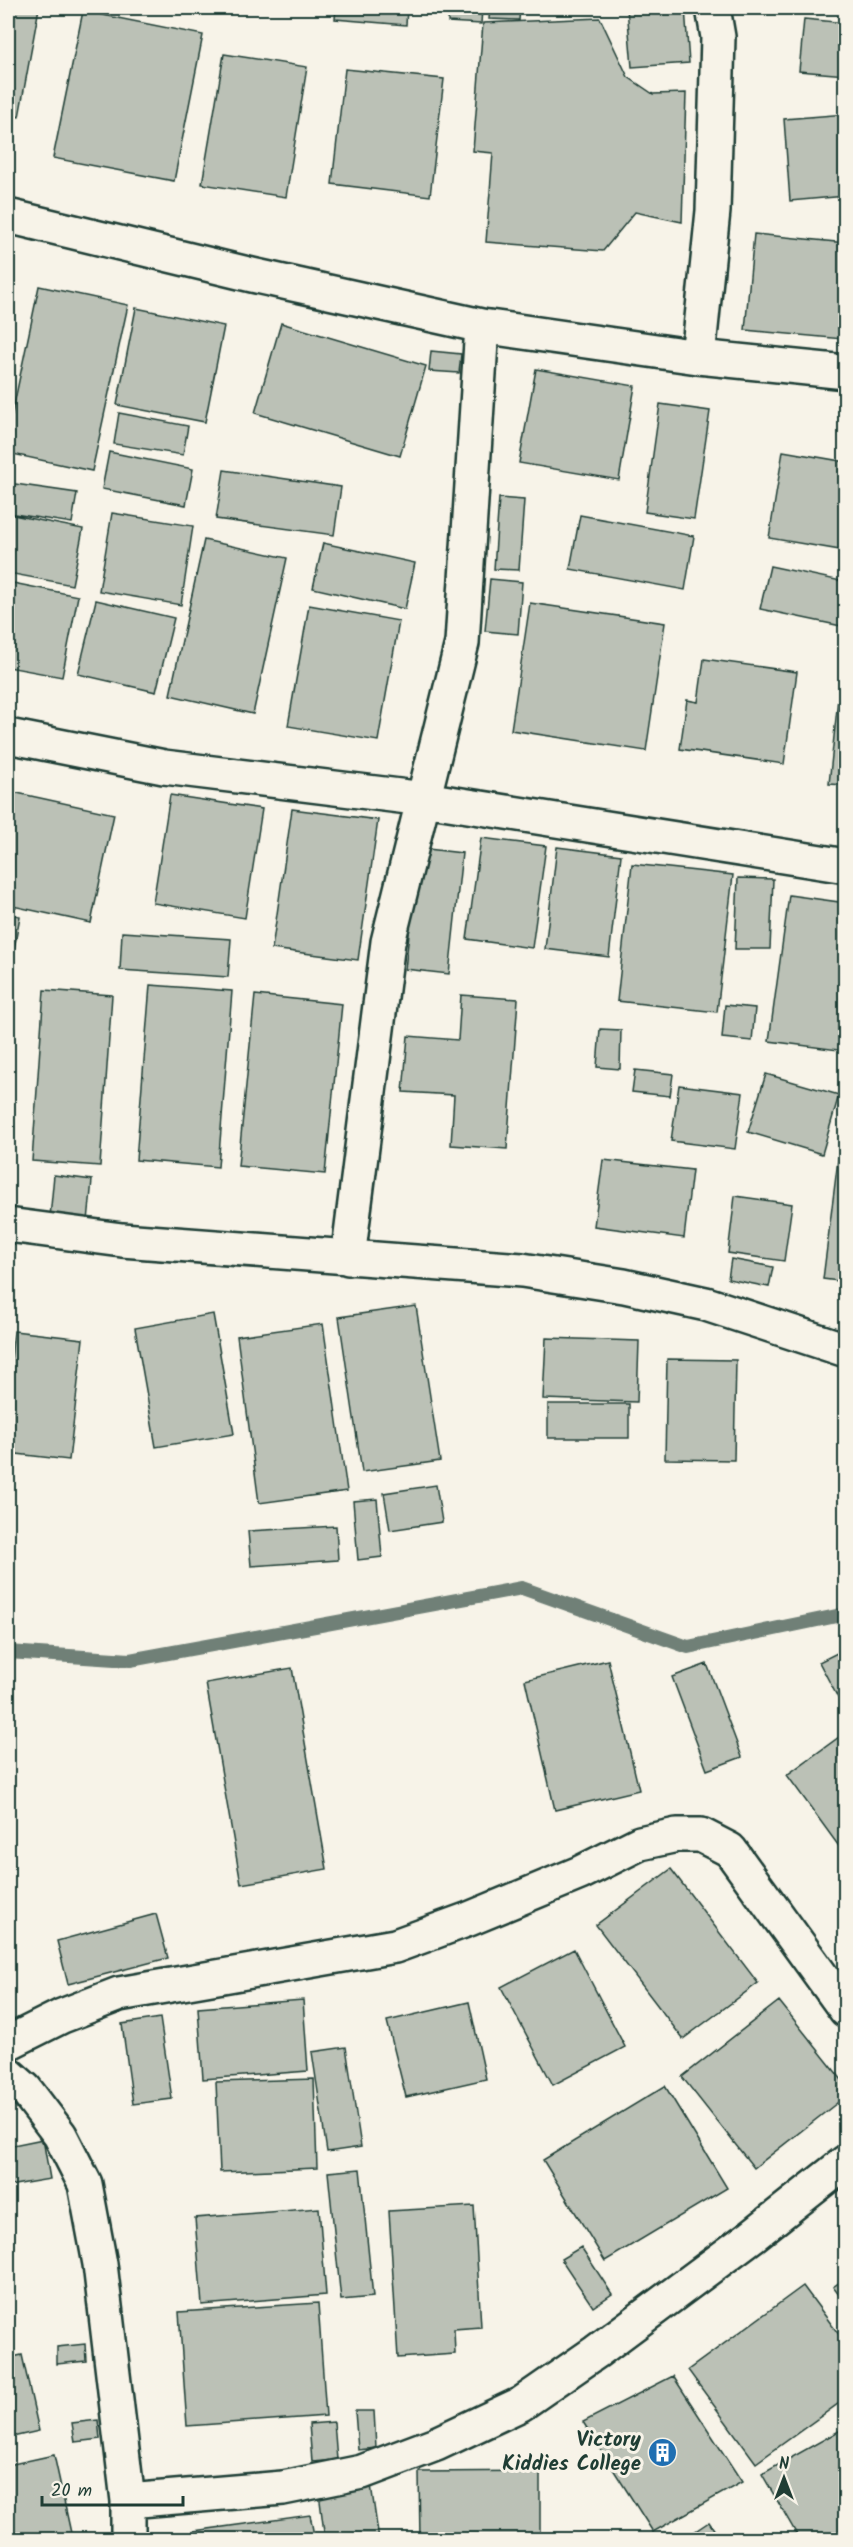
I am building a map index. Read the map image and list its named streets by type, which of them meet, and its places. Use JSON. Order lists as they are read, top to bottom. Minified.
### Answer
{"places":{"building":["Victory Kiddies College"]},"scale_bar":"20 m","north":"top"}
